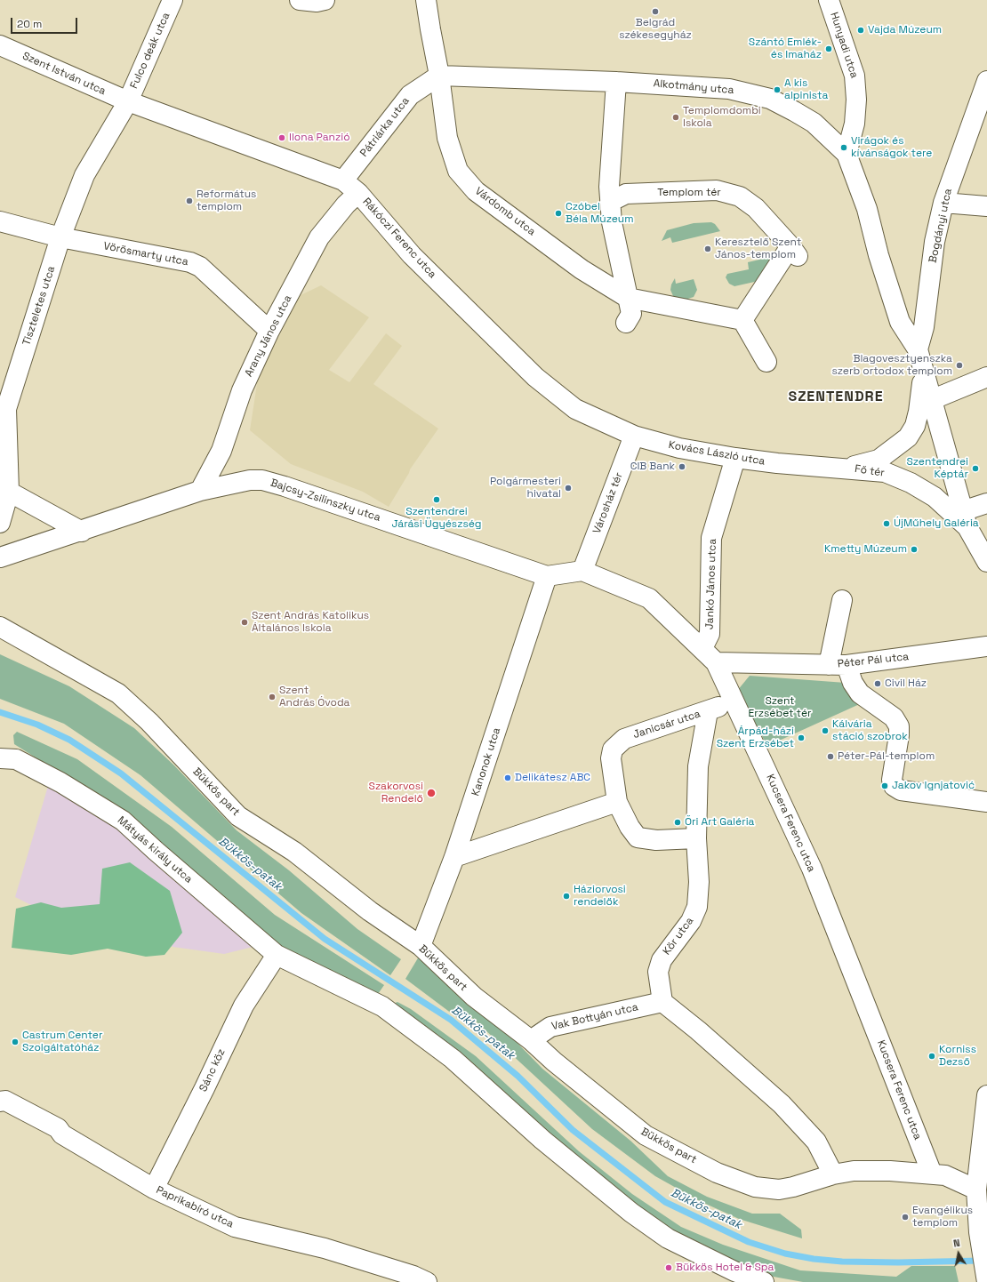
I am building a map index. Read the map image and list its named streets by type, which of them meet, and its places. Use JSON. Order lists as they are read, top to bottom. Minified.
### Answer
{"streets":{"street":["Hunyadi utca","Fulco deák utca","Szent István utca","Alkotmány utca","Pátriárka utca","Templom tér","Várdomb utca","Bogdányi utca","Rákóczi Ferenc utca","Vörösmarty utca","Tiszteletes utca","Arany János utca","Kovács László utca","Fő tér","Bajcsy-Zsilinszky utca","Városház tér","Jankó János utca","Péter Pál utca","Janicsár utca","Kanonok utca","Bükkös part","Kucsera Ferenc utca","Mátyás király utca","Kör utca","Vak Bottyán utca","Sánc köz","Paprikabíró utca"]},"crossings":[["Hunyadi utca","Alkotmány utca"],["Fulco deák utca","Szent István utca"],["Fulco deák utca","Rákóczi Ferenc utca"],["Fulco deák utca","Tiszteletes utca"],["Szent István utca","Rákóczi Ferenc utca"],["Szent István utca","Tiszteletes utca"],["Alkotmány utca","Pátriárka utca"],["Alkotmány utca","Várdomb utca"],["Alkotmány utca","Bogdányi utca"],["Alkotmány utca","Fő tér"],["Pátriárka utca","Várdomb utca"],["Pátriárka utca","Rákóczi Ferenc utca"],["Bogdányi utca","Fő tér"],["Rákóczi Ferenc utca","Tiszteletes utca"],["Rákóczi Ferenc utca","Arany János utca"],["Rákóczi Ferenc utca","Kovács László utca"],["Rákóczi Ferenc utca","Városház tér"],["Vörösmarty utca","Tiszteletes utca"],["Vörösmarty utca","Arany János utca"],["Arany János utca","Bajcsy-Zsilinszky utca"],["Kovács László utca","Fő tér"],["Kovács László utca","Városház tér"],["Kovács László utca","Jankó János utca"],["Bajcsy-Zsilinszky utca","Kanonok utca"],["Városház tér","Kucsera Ferenc utca"],["Jankó János utca","Kucsera Ferenc utca"],["Péter Pál utca","Kucsera Ferenc utca"],["Janicsár utca","Kucsera Ferenc utca"],["Janicsár utca","Kör utca"],["Kanonok utca","Bükkös part"],["Bükkös part","Kucsera Ferenc utca"],["Bükkös part","Vak Bottyán utca"],["Mátyás király utca","Sánc köz"],["Kör utca","Vak Bottyán utca"],["Sánc köz","Paprikabíró utca"]],"districts":["SZENTENDRE"],"water":["Bükkös-patak"],"parks":["Szent Erzsébet tér"],"places":["Belgrád székesegyház","Vajda Múzeum","Szántó Emlék- és Imaház","A kis alpinista","Templomdombi Iskola","Ilona Panzió","Virágok és kívánságok tere","Református templom","Czóbel Béla Múzeum","Keresztelő Szent János-templom","Blagovesztyenszka szerb ortodox templom","CIB Bank","Szentendrei Képtár","Polgármesteri hivatal","Szentendrei Járási Ügyészség","ÚjMűhely Galéria","Kmetty Múzeum","Szent András Katolikus Általános Iskola","Civil Ház","Szent András Óvoda","Kálvária stáció szobrok","Árpád-házi Szent Erzsébet","Péter-Pál-templom","Delikátesz ABC","Jakov Ignjatović","Szakorvosi Rendelő","Őri Art Galéria","Háziorvosi rendelők","Castrum Center Szolgáltatóház","Korniss Dezső","Evangélikus templom","Bükkös Hotel & Spa"],"scale_bar":"20 m","north":"top"}
